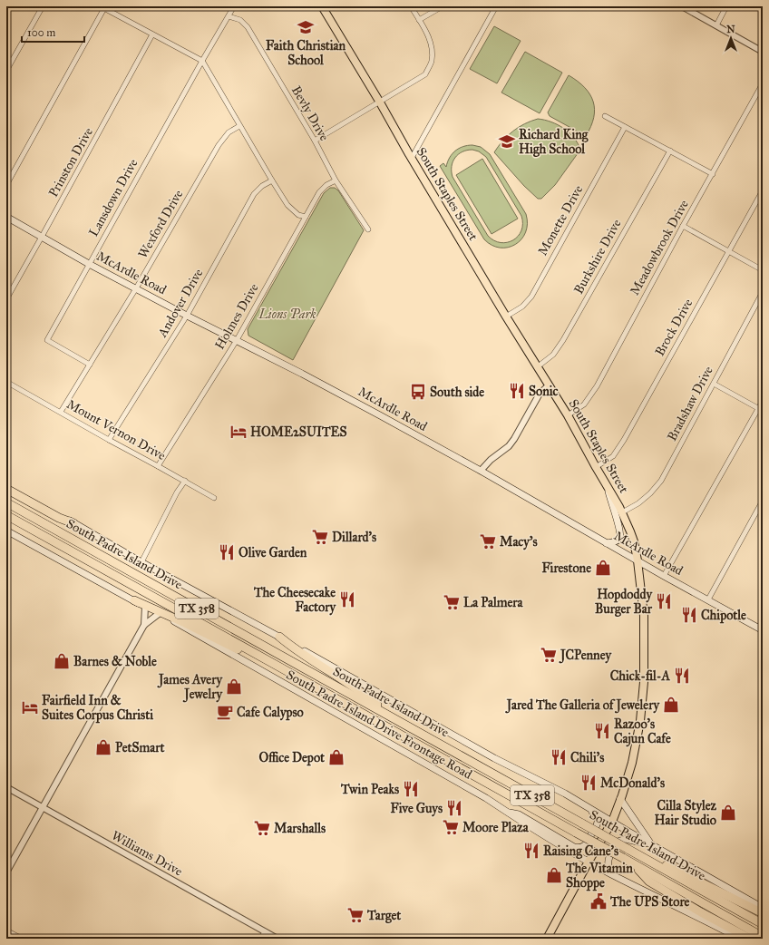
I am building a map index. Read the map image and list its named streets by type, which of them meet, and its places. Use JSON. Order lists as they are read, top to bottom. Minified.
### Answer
{"streets":{"highway":["South Padre Island Drive","TX 358"],"main road":["South Staples Street","McArdle Road","South Padre Island Drive Frontage Road"],"street":["Bevly Drive","Prinston Drive","Lansdown Drive","Monette Drive","Wexford Drive","Meadowbrook Drive","Burkshire Drive","Andover Drive","Holmes Drive","Brock Drive","Bradshaw Drive","Mount Vernon Drive","Williams Drive"]},"crossings":[["Bevly Drive","Lansdown Drive"],["Bevly Drive","Holmes Drive"],["Prinston Drive","McArdle Road"],["South Staples Street","Monette Drive"],["South Staples Street","Meadowbrook Drive"],["South Staples Street","Burkshire Drive"],["South Staples Street","McArdle Road"],["South Staples Street","Brock Drive"],["South Staples Street","Bradshaw Drive"],["South Staples Street","South Padre Island Drive Frontage Road"],["Lansdown Drive","Wexford Drive"],["Lansdown Drive","McArdle Road"],["Wexford Drive","McArdle Road"],["Wexford Drive","Mount Vernon Drive"],["McArdle Road","Andover Drive"],["McArdle Road","Holmes Drive"],["Andover Drive","Mount Vernon Drive"],["Holmes Drive","Mount Vernon Drive"]],"parks":["Lions Park"],"places":{"school or university":["Faith Christian School","Richard King High School"],"restaurant":["Sonic","Olive Garden","The Cheesecake Factory","Hopdoddy Burger Bar","Chipotle","Chick-fil-A","Razoo's Cajun Cafe","Chili's","McDonald's","Twin Peaks","Five Guys","Raising Cane's"],"bus stop":["South side"],"hotel":["HOME2SUITES","Fairfield Inn & Suites Corpus Christi"],"supermarket":["Dillard's","Macy's","La Palmera","JCPenney","Moore Plaza","Marshalls","Target"],"shop":["Firestone","Barnes & Noble","James Avery Jewelry","Jared The Galleria of Jewelery","PetSmart","Office Depot","Cilla Stylez Hair Studio","The Vitamin Shoppe"],"cafe":["Cafe Calypso"],"public building":["The UPS Store"]},"scale_bar":"100 m","north":"top"}
